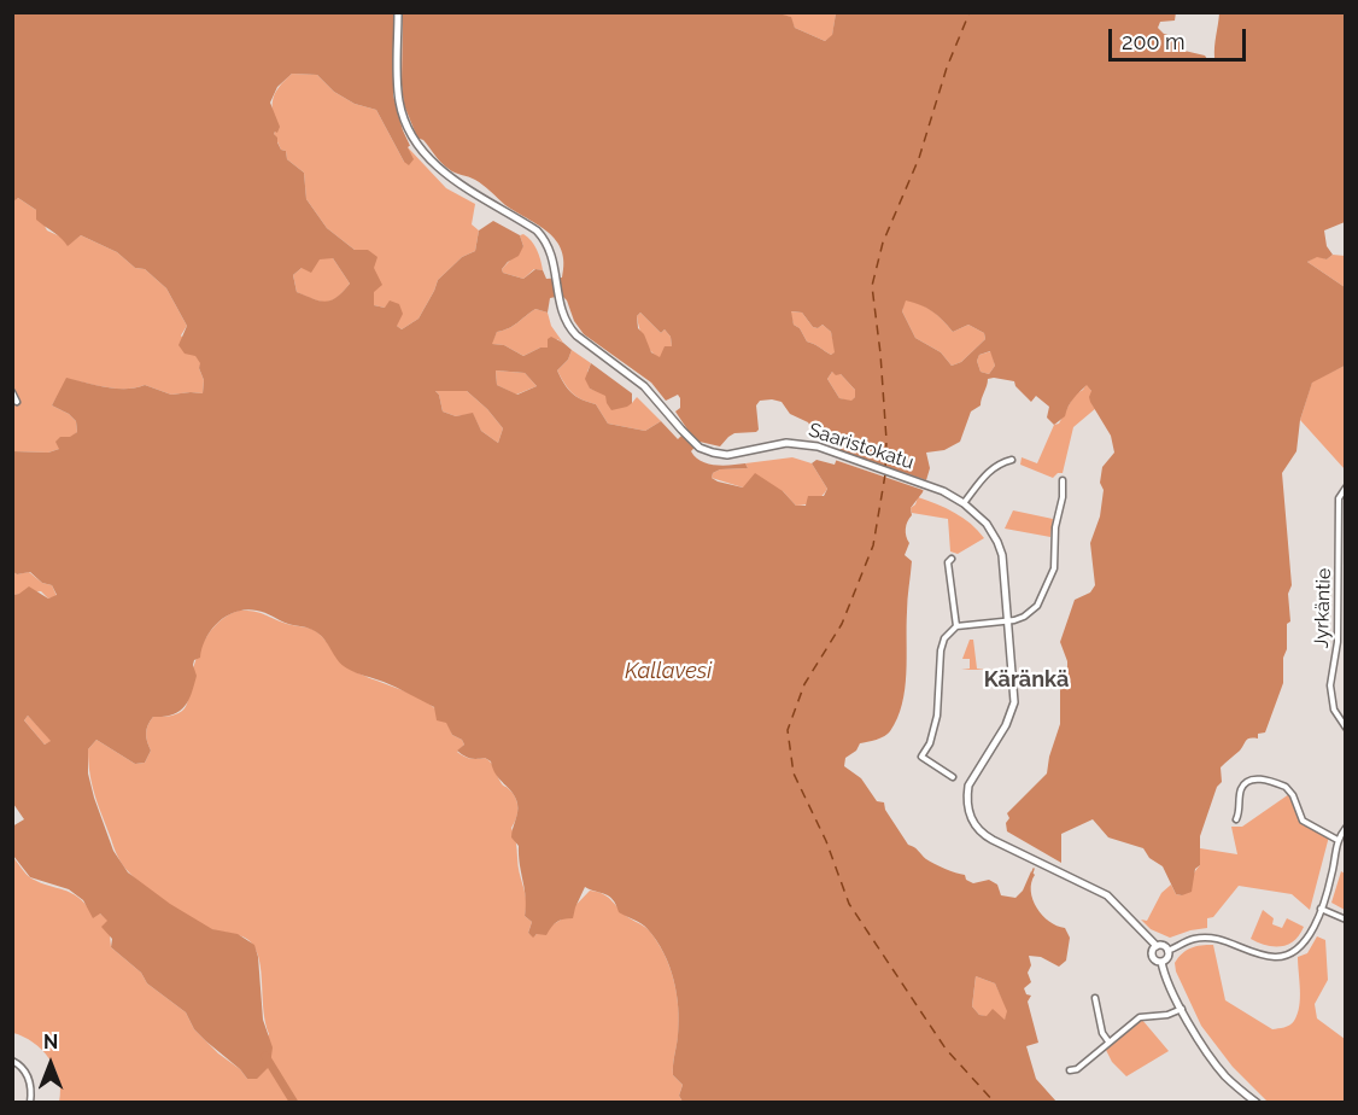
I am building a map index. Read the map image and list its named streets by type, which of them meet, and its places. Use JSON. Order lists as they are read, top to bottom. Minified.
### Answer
{"streets":{"main road":["Saaristokatu"],"street":["Jyrkäntie"]},"districts":["Käränkä"],"water":["Kallavesi"],"scale_bar":"200 m","north":"top"}
